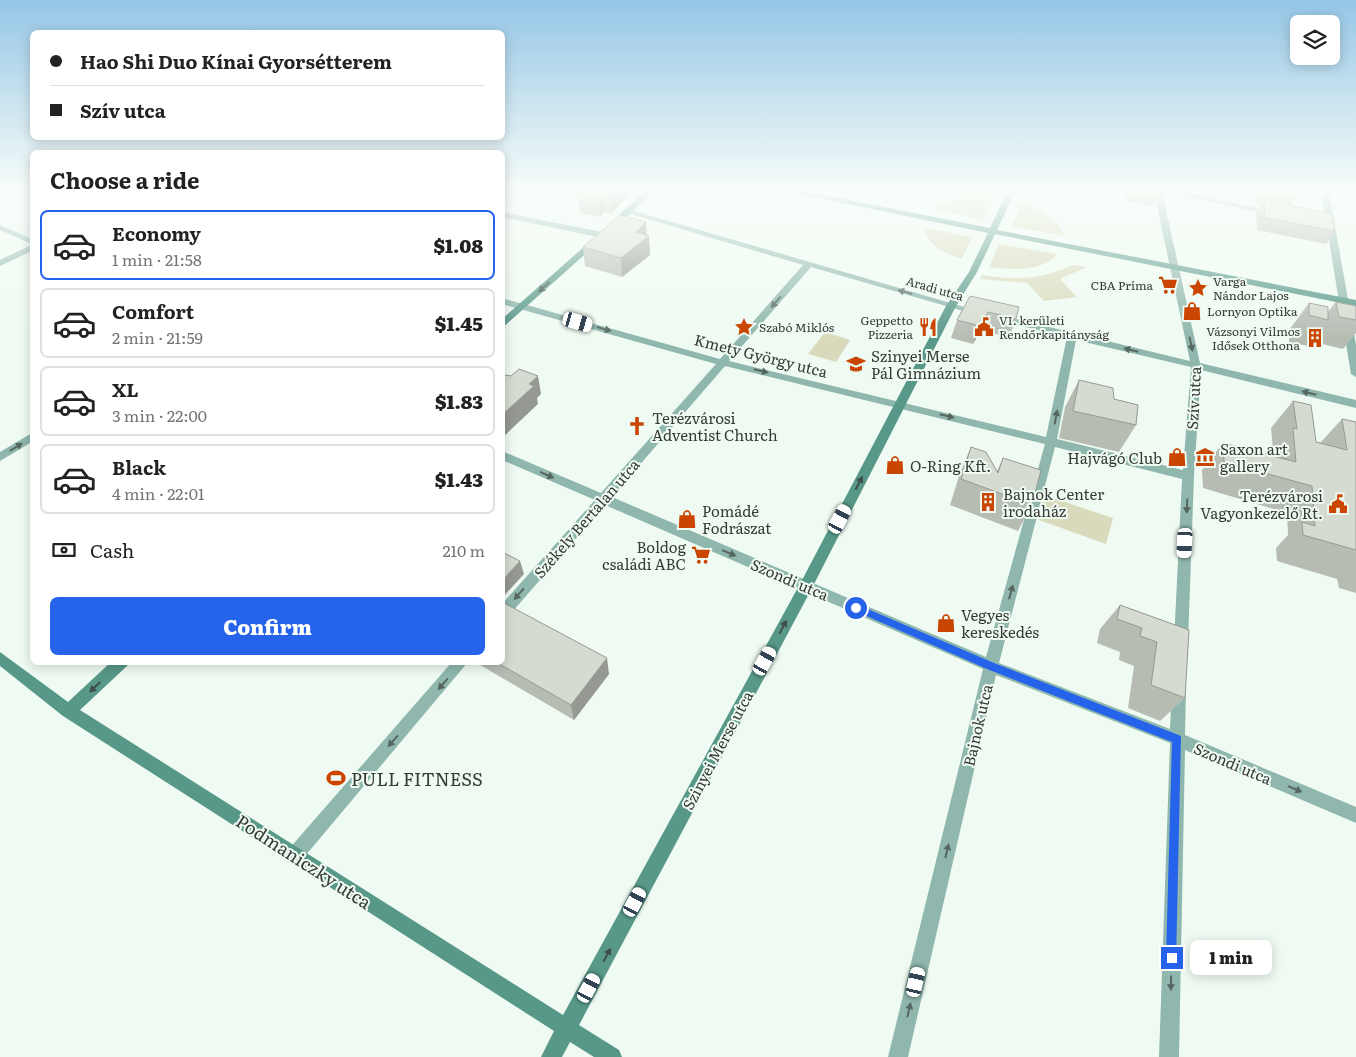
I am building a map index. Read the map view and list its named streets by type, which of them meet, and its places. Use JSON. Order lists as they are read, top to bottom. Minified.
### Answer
{"streets":{"street":["Aradi utca","Kmety György utca","Szív utca","Székely Bertalan utca","Szondi utca","Bajnok utca","Szinyei Merse utca","Podmaniczky utca"]},"crossings":[["Aradi utca","Szív utca"],["Aradi utca","Székely Bertalan utca"],["Aradi utca","Bajnok utca"],["Aradi utca","Szinyei Merse utca"],["Kmety György utca","Szív utca"],["Kmety György utca","Székely Bertalan utca"],["Kmety György utca","Bajnok utca"],["Kmety György utca","Szinyei Merse utca"],["Szív utca","Szondi utca"],["Székely Bertalan utca","Szondi utca"],["Szondi utca","Bajnok utca"],["Szondi utca","Szinyei Merse utca"],["Szinyei Merse utca","Podmaniczky utca"]],"one_way":["Kmety György utca","Szív utca","Székely Bertalan utca","Szondi utca","Bajnok utca","Szinyei Merse utca"],"places":{"supermarket":["CBA Príma","Boldog családi ABC"],"place":["Varga Nándor Lajos","Szabó Miklós"],"shop":["Lornyon Optika","Hajvágó Club","O-Ring Kft.","Pomádé Fodrászat","Vegyes kereskedés"],"restaurant":["Geppetto Pizzeria"],"public building":["VI. kerületi Rendőrkapitányság","Terézvárosi Vagyonkezelő Rt."],"building":["Vázsonyi Vilmos Idősek Otthona","Bajnok Center irodaház"],"school or university":["Szinyei Merse Pál Gimnázium"],"church":["Terézvárosi Adventist Church"],"museum":["Saxon art gallery"],"sports":["PULL FITNESS"]},"page":{"banner":["Hao Shi Duo Kínai Gyorsétterem","Szív utca"],"heading":"Choose a ride","list":[{"name":"Economy","note":"1 min · 21:58","value":"$1.08"},{"name":"Comfort","note":"2 min · 21:59","value":"$1.45"},{"name":"XL","note":"3 min · 22:00","value":"$1.83"},{"name":"Black","note":"4 min · 22:01","value":"$1.43"}],"pay":["Cash","210 m"],"buttons":"Confirm","bubble":"1 min"}}
